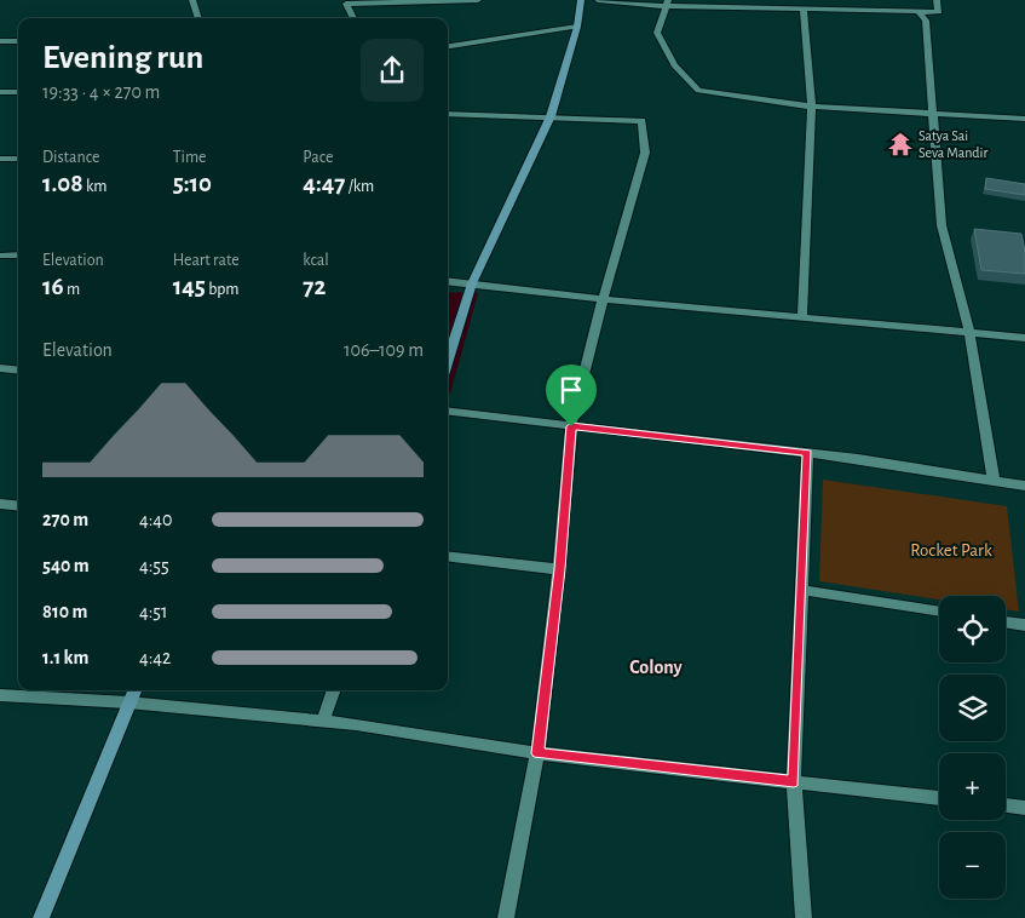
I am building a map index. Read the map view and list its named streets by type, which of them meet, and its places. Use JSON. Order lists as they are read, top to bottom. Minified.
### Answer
{"districts":["Colony"],"parks":["Rocket Park"],"places":{"temple":["Satya Sai Seva Mandir"]},"page":{"heading":["Evening run","19:33 · 4 × 270 m"],"stats":[["Distance","1.08 km"],["Time","5:10"],["Pace","4:47 /km"],["Elevation","16 m"],["Heart rate","145 bpm"],["kcal","72"]],"chart":["Elevation","106–109 m"],"list":[{"name":"270 m","note":"4:40"},{"name":"540 m","note":"4:55"},{"name":"810 m","note":"4:51"},{"name":"1.1 km","note":"4:42"}],"map_buttons":["+","−"]}}
